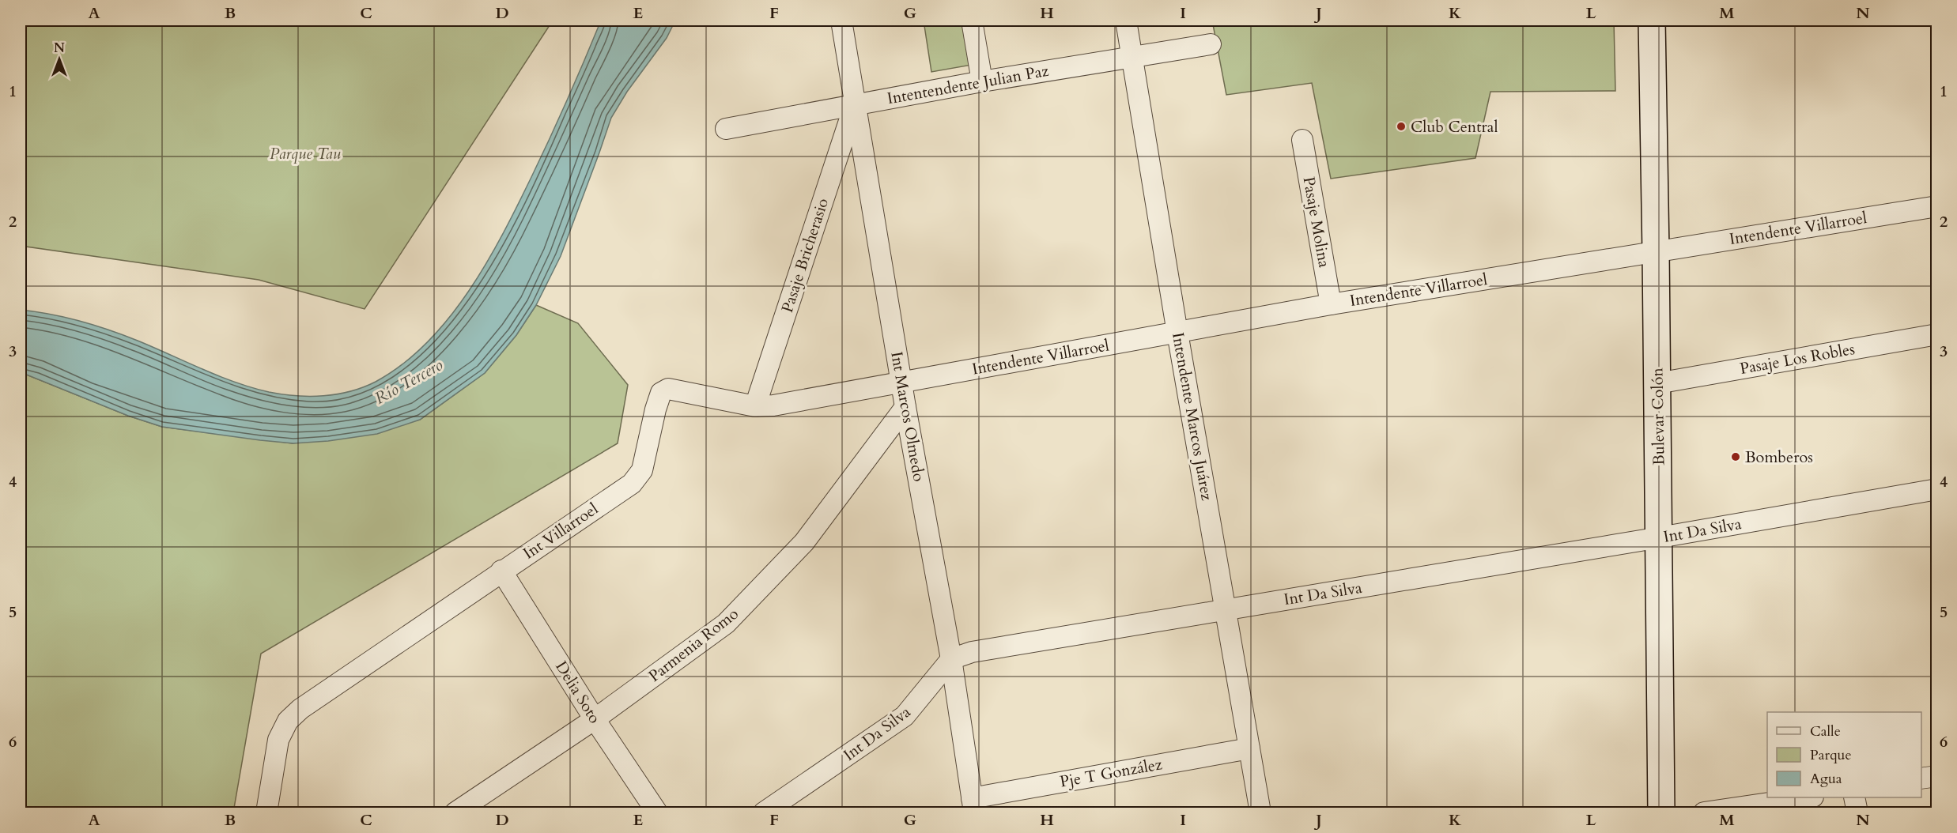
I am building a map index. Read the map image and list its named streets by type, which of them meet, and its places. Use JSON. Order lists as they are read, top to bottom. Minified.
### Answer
{"streets":{"main road":["Bulevar Colón"],"street":["Intentendente Julian Paz","Pasaje Molina","Intendente Villarroel","Pasaje Bricherasio","Pasaje Los Robles","Int Marcos Olmedo","Intendente Marcos Juárez","Int Da Silva","Int Villarroel","Parmenia Romo","Delia Soto","Pje T González"]},"crossings":[["Intentendente Julian Paz","Pasaje Bricherasio"],["Intentendente Julian Paz","Int Marcos Olmedo"],["Intentendente Julian Paz","Intendente Marcos Juárez"],["Pasaje Molina","Intendente Villarroel"],["Intendente Villarroel","Int Marcos Olmedo"],["Intendente Villarroel","Intendente Marcos Juárez"],["Intendente Villarroel","Bulevar Colón"],["Intendente Villarroel","Int Villarroel"],["Pasaje Bricherasio","Int Marcos Olmedo"],["Pasaje Bricherasio","Int Villarroel"],["Pasaje Los Robles","Bulevar Colón"],["Int Marcos Olmedo","Int Da Silva"],["Int Marcos Olmedo","Int Villarroel"],["Int Marcos Olmedo","Parmenia Romo"],["Int Marcos Olmedo","Pje T González"],["Intendente Marcos Juárez","Int Da Silva"],["Intendente Marcos Juárez","Pje T González"],["Bulevar Colón","Int Da Silva"],["Int Villarroel","Delia Soto"],["Parmenia Romo","Delia Soto"]],"water":["Río Tercero"],"parks":["Parque Tau"],"places":["Club Central","Bomberos"],"legend":["Calle","Parque","Agua"],"north":"top","grid":{"columns":["A","B","C","D","E","F","G","H","I","J","K","L","M","N"],"rows":["1","2","3","4","5","6"]}}
